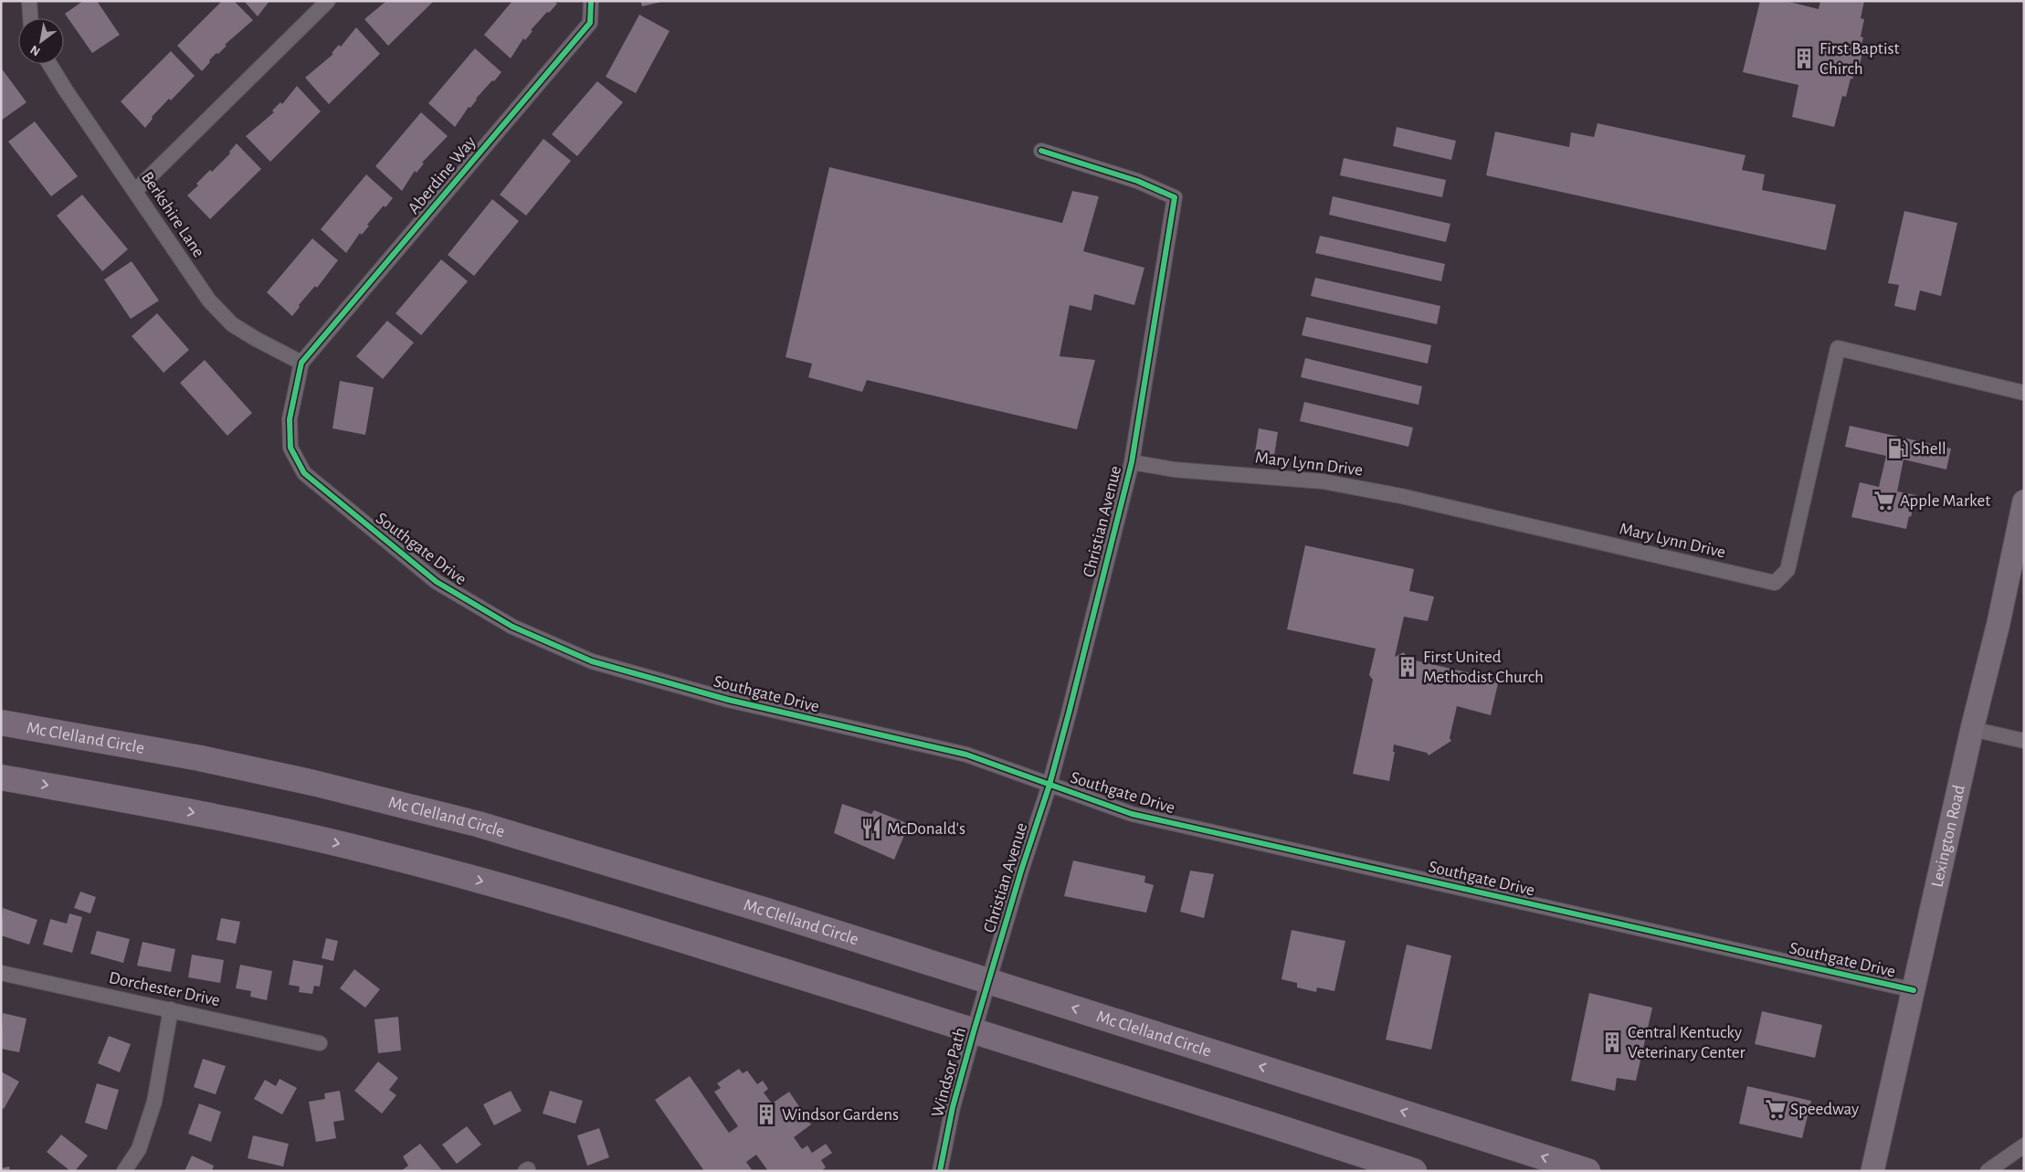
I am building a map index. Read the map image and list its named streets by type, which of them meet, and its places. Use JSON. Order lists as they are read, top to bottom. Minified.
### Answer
{"streets":{"highway":["Mc Clelland Circle"],"main road":["Lexington Road"],"street":["Aberdine Way","Berkshire Lane","Mary Lynn Drive","Christian Avenue","Southgate Drive","Dorchester Drive","Windsor Path"]},"crossings":[["Aberdine Way","Berkshire Lane"],["Aberdine Way","Southgate Drive"],["Berkshire Lane","Southgate Drive"],["Mary Lynn Drive","Christian Avenue"],["Christian Avenue","Southgate Drive"],["Christian Avenue","Mc Clelland Circle"],["Christian Avenue","Windsor Path"],["Southgate Drive","Lexington Road"],["Mc Clelland Circle","Windsor Path"]],"places":{"building":["First Baptist Chirch","First United Methodist Church","Central Kentucky Veterinary Center","Windsor Gardens"],"fuel station":["Shell"],"supermarket":["Apple Market","Speedway"],"restaurant":["McDonald's"]},"north":"bottom left"}
